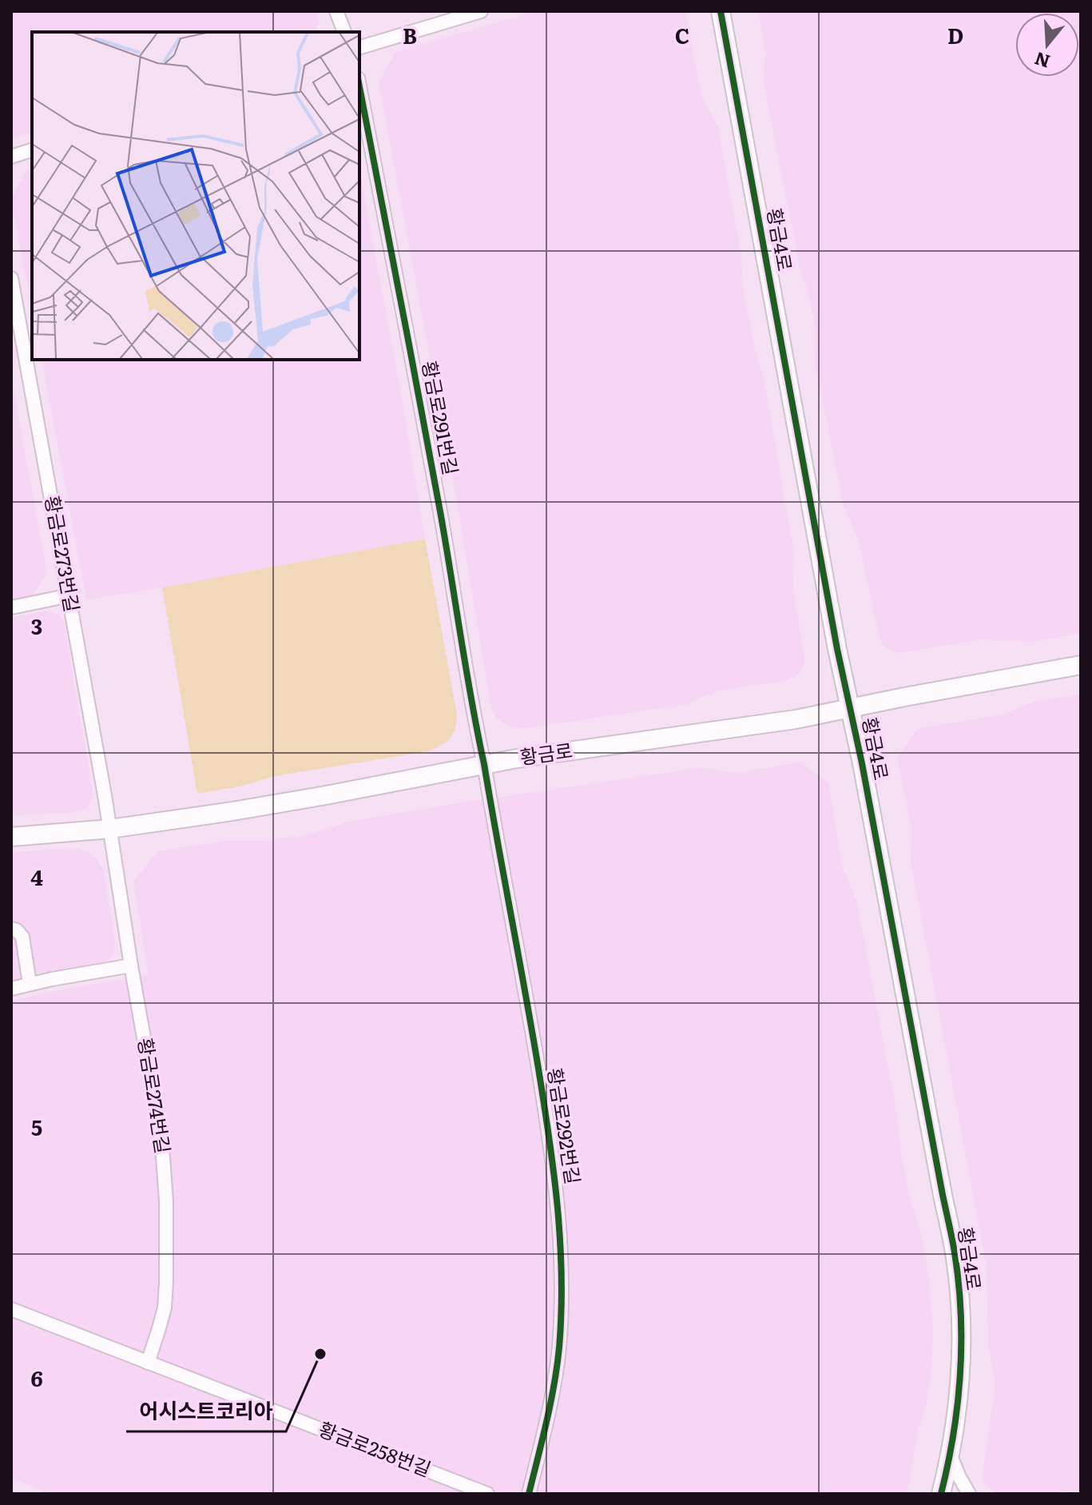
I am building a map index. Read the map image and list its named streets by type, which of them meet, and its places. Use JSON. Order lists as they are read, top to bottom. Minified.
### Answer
{"streets":{"street":["황금4로","황금로291번길","황금로273번길","황금로","황금로274번길","황금로292번길","황금로258번길"]},"crossings":[["황금4로","황금로"],["황금로291번길","황금로"],["황금로291번길","황금로292번길"],["황금로273번길","황금로"],["황금로273번길","황금로274번길"],["황금로","황금로274번길"],["황금로","황금로292번길"],["황금로274번길","황금로258번길"]],"places":["어시스트코리아"],"north":"bottom","grid":{"columns":["B","C","D"],"rows":["3","4","5","6"]}}
